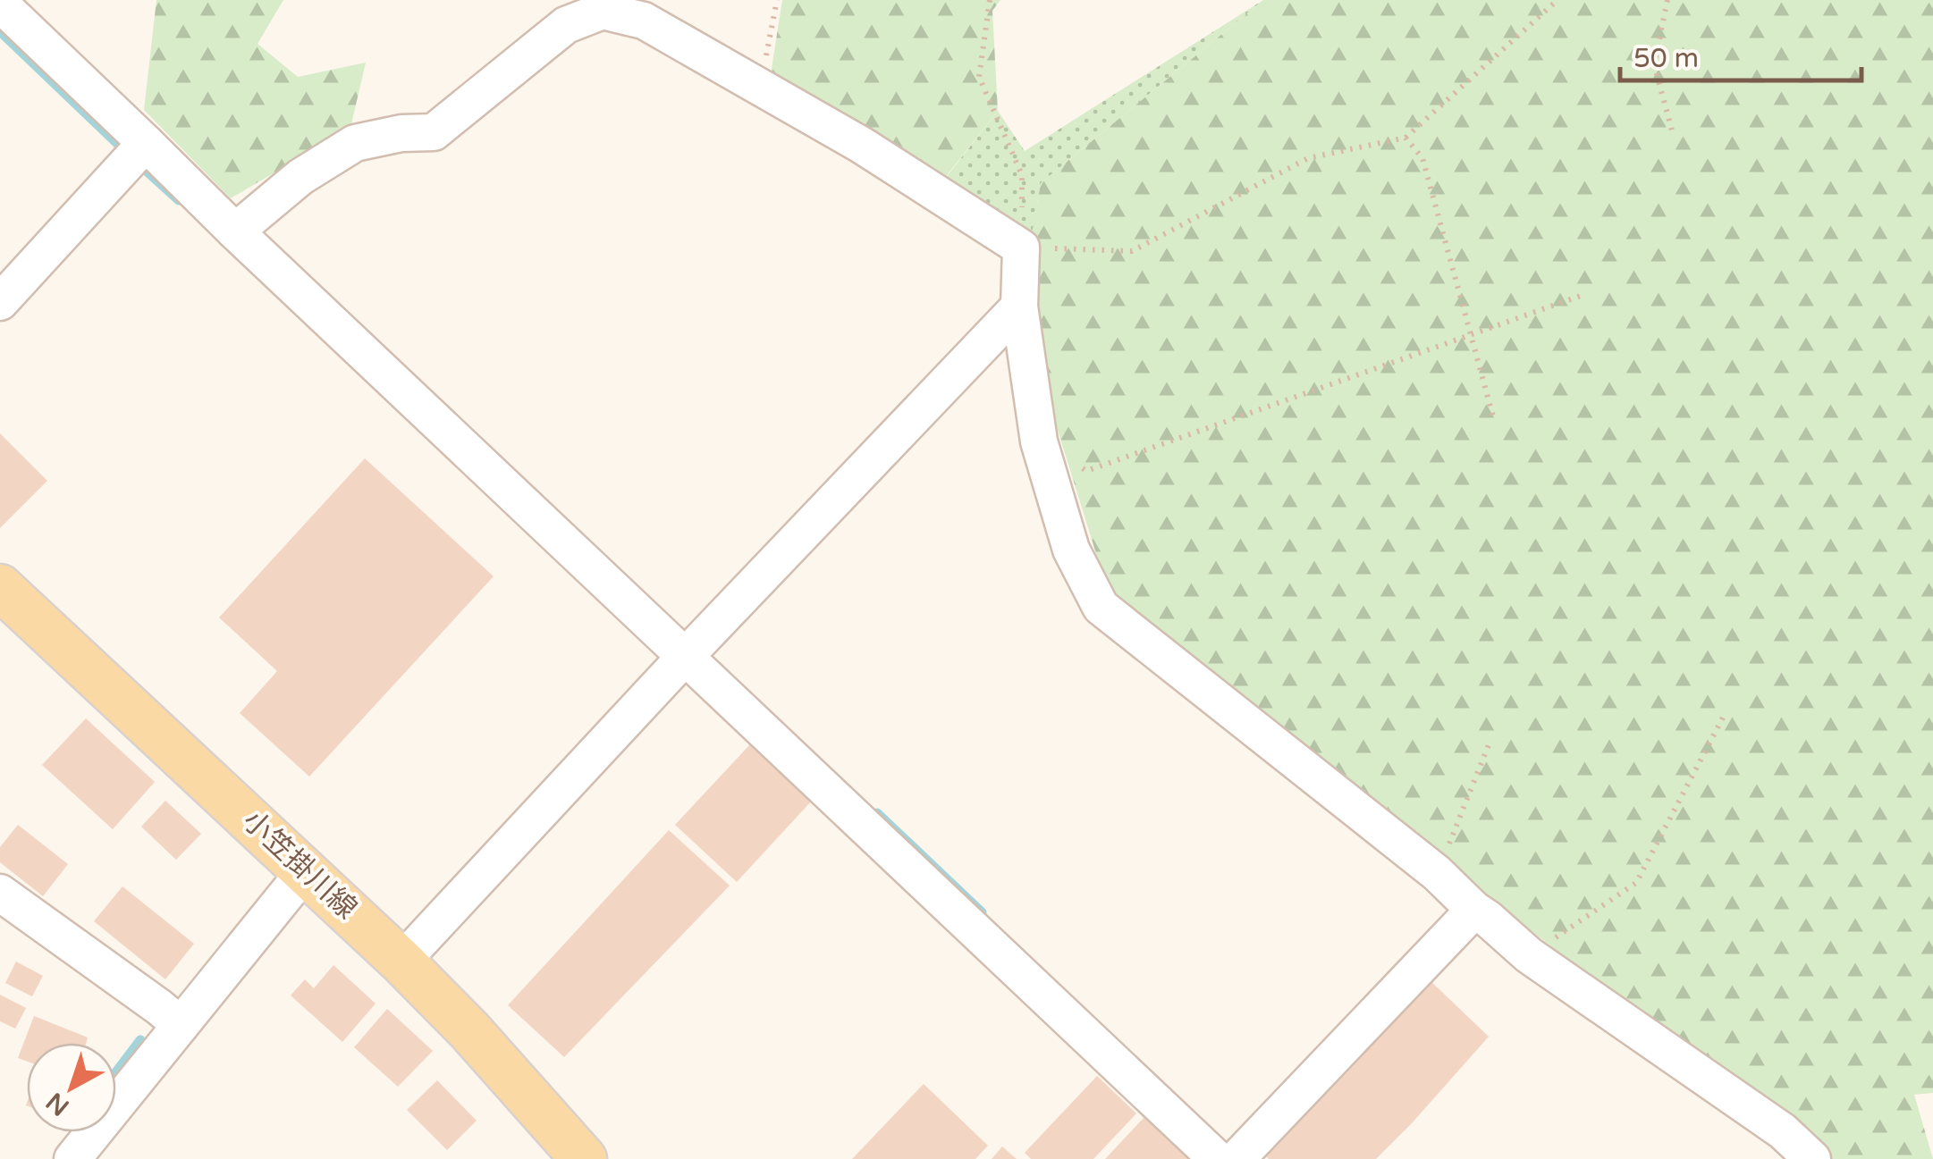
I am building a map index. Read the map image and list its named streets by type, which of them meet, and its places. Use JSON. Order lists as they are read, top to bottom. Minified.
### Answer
{"streets":{"main road":["小笠掛川線"]},"scale_bar":"50 m","north":"bottom left"}
